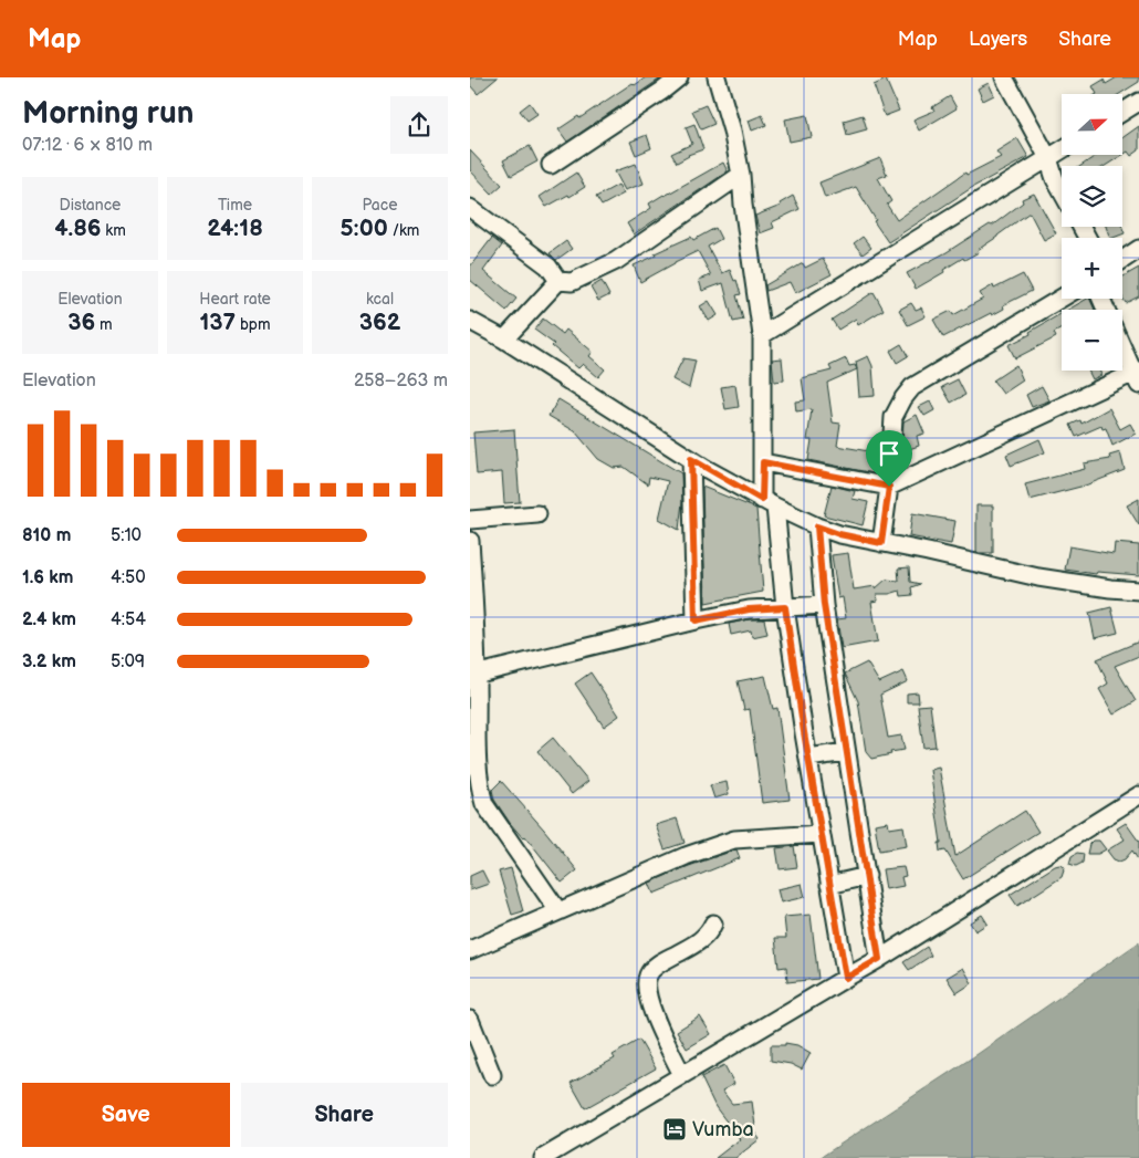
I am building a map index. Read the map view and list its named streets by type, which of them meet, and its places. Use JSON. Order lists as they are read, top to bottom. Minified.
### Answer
{"places":{"hotel":["Vumba"]},"north":"right","page":{"header":"Map","nav":["Map","Layers","Share"],"heading":["Morning run","07:12 · 6 × 810 m"],"map_buttons":["+","−"],"stats":[["Distance","4.86 km"],["Time","24:18"],["Pace","5:00 /km"],["Elevation","36 m"],["Heart rate","137 bpm"],["kcal","362"]],"chart":["Elevation","258–263 m"],"list":[{"name":"810 m","note":"5:10"},{"name":"1.6 km","note":"4:50"},{"name":"2.4 km","note":"4:54"},{"name":"3.2 km","note":"5:09"}],"buttons":["Save","Share"]}}
